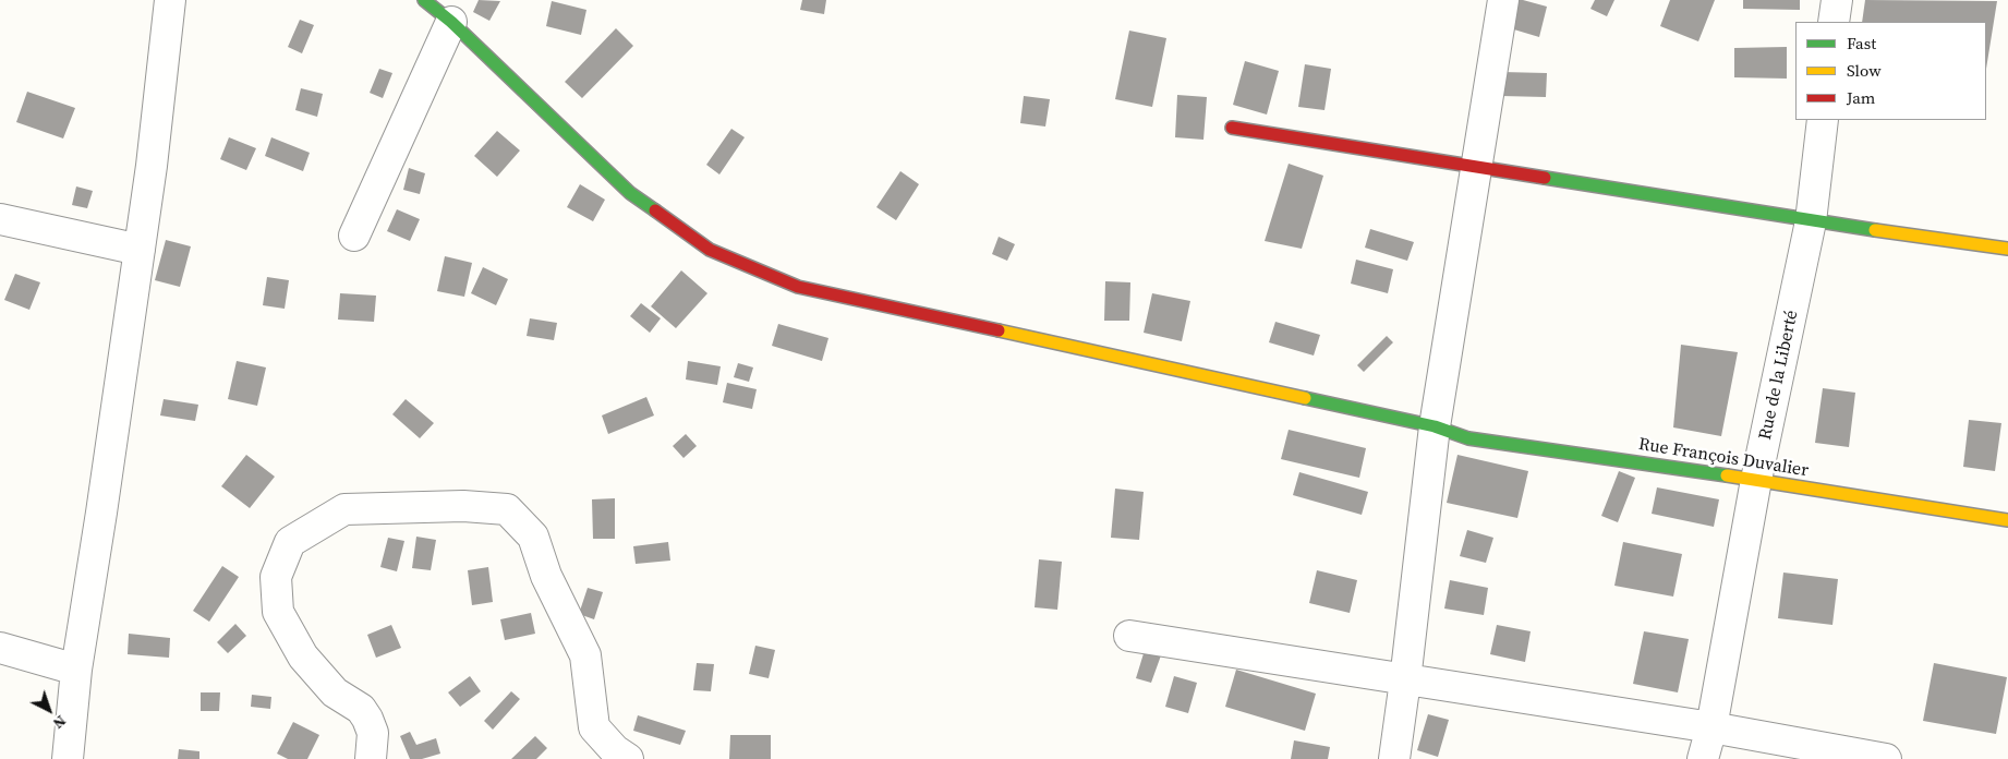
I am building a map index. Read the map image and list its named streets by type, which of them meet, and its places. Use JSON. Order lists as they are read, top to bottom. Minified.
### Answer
{"streets":{"street":["Rue de la Liberté","Rue François Duvalier"]},"crossings":[["Rue de la Liberté","Rue François Duvalier"]],"legend":["Fast","Slow","Jam"],"north":"bottom right"}
